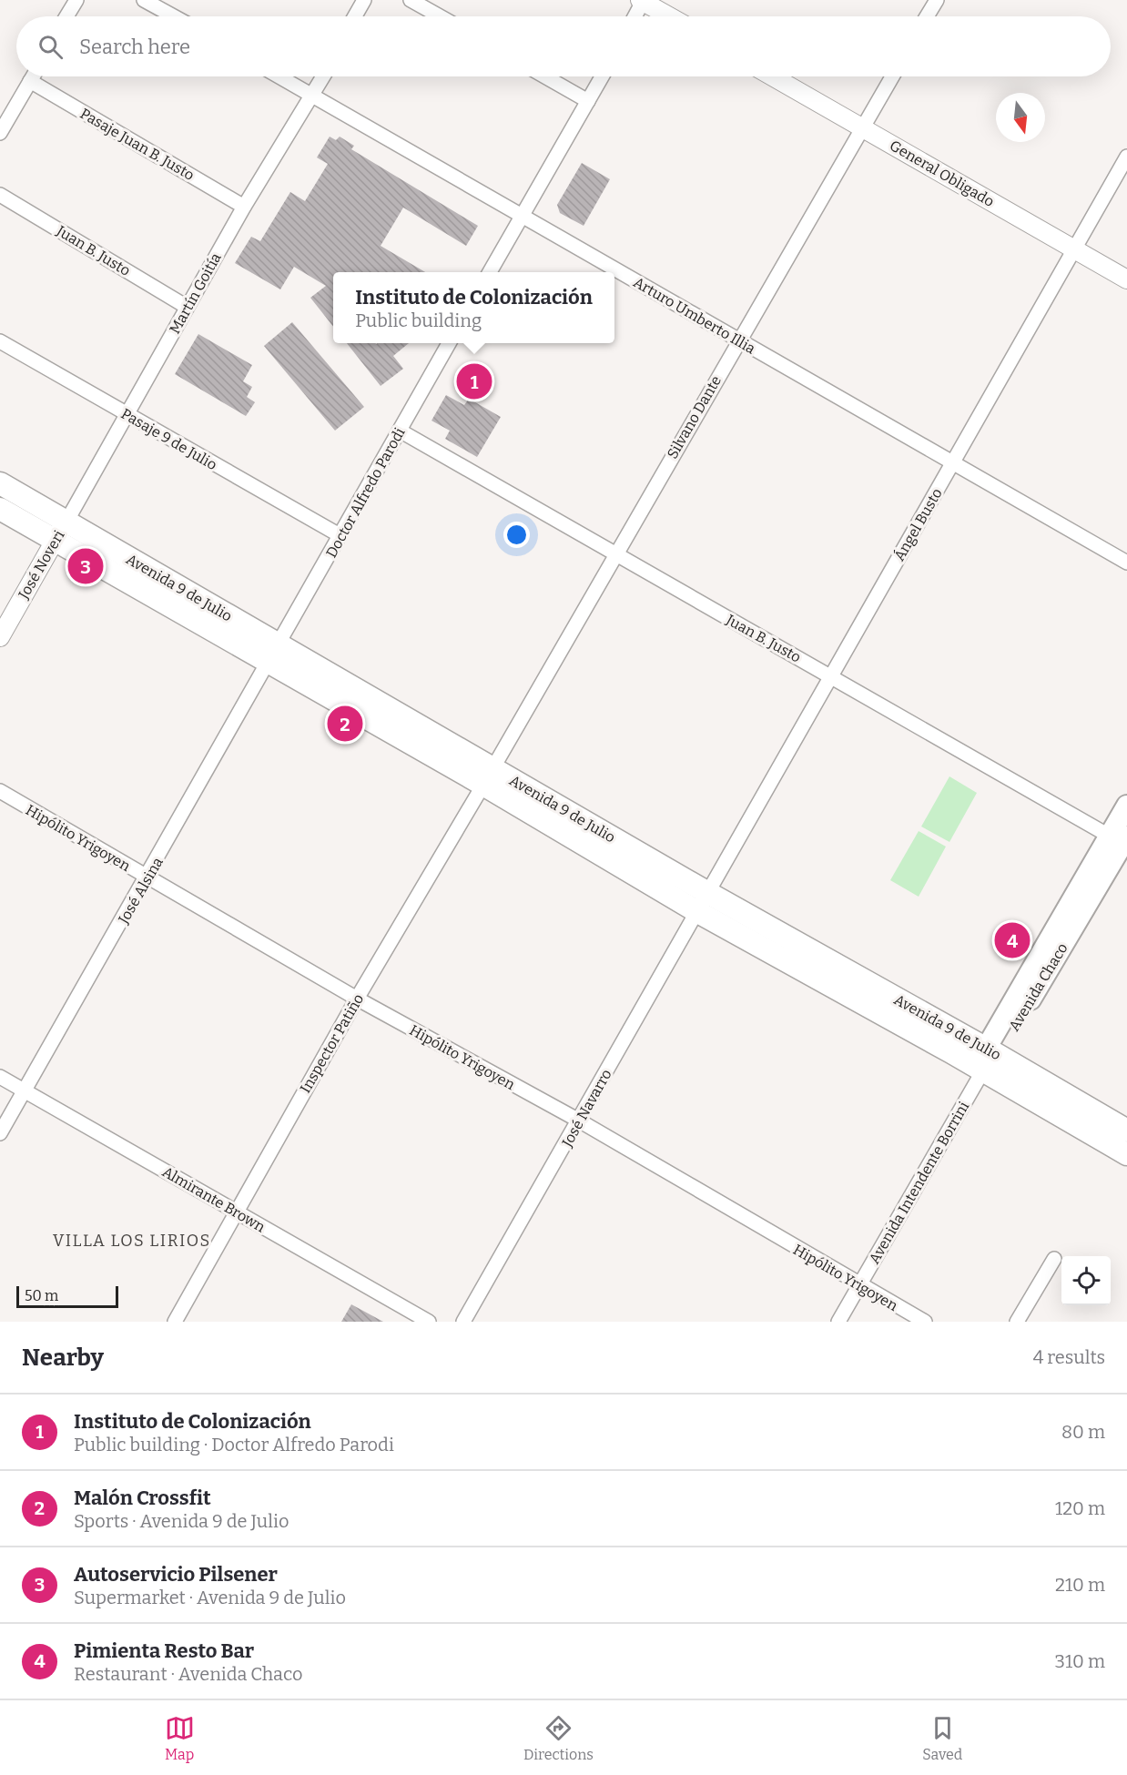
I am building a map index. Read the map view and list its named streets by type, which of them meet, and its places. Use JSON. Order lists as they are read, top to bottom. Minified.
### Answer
{"streets":{"main road":["Avenida 9 de Julio","Avenida Chaco"],"street":["Pasaje Juan B. Justo","General Obligado","Juan B. Justo","Martín Goitía","Arturo Umberto Illia","Silvano Dante","Pasaje 9 de Julio","Doctor Alfredo Parodi","Ángel Busto","José Noveri","Hipólito Yrigoyen","José Alsina","Inspector Patiño","José Navarro","Avenida Intendente Borrini","Almirante Brown"]},"crossings":[["Pasaje Juan B. Justo","Martín Goitía"],["General Obligado","Silvano Dante"],["General Obligado","Ángel Busto"],["Juan B. Justo","Martín Goitía"],["Juan B. Justo","Silvano Dante"],["Juan B. Justo","Doctor Alfredo Parodi"],["Juan B. Justo","Ángel Busto"],["Juan B. Justo","Avenida Chaco"],["Martín Goitía","Arturo Umberto Illia"],["Martín Goitía","Pasaje 9 de Julio"],["Martín Goitía","José Noveri"],["Martín Goitía","Avenida 9 de Julio"],["Arturo Umberto Illia","Silvano Dante"],["Arturo Umberto Illia","Ángel Busto"],["Silvano Dante","Avenida 9 de Julio"],["Silvano Dante","Inspector Patiño"],["Pasaje 9 de Julio","Doctor Alfredo Parodi"],["Doctor Alfredo Parodi","Avenida 9 de Julio"],["Doctor Alfredo Parodi","José Alsina"],["Ángel Busto","Avenida 9 de Julio"],["Ángel Busto","José Navarro"],["José Noveri","Avenida 9 de Julio"],["Avenida 9 de Julio","José Alsina"],["Avenida 9 de Julio","Avenida Chaco"],["Avenida 9 de Julio","Inspector Patiño"],["Avenida 9 de Julio","José Navarro"],["Avenida 9 de Julio","Avenida Intendente Borrini"],["Hipólito Yrigoyen","José Alsina"],["Hipólito Yrigoyen","Inspector Patiño"],["Hipólito Yrigoyen","José Navarro"],["Hipólito Yrigoyen","Avenida Intendente Borrini"],["José Alsina","Almirante Brown"],["Avenida Chaco","Avenida Intendente Borrini"],["Inspector Patiño","Almirante Brown"]],"districts":["VILLA LOS LIRIOS"],"scale_bar":"50 m","north":"bottom","page":{"search":"Search here","popup":["Instituto de Colonización","Public building"],"pins":["1","3","2","4"],"scale":"50 m","heading":["Nearby","4 results"],"list":[{"mark":"1","name":"Instituto de Colonización","note":"Public building · Doctor Alfredo Parodi","value":"80 m"},{"mark":"2","name":"Malón Crossfit","note":"Sports · Avenida 9 de Julio","value":"120 m"},{"mark":"3","name":"Autoservicio Pilsener","note":"Supermarket · Avenida 9 de Julio","value":"210 m"},{"mark":"4","name":"Pimienta Resto Bar","note":"Restaurant · Avenida Chaco","value":"310 m"}],"nav":["Map","Directions","Saved"]}}
